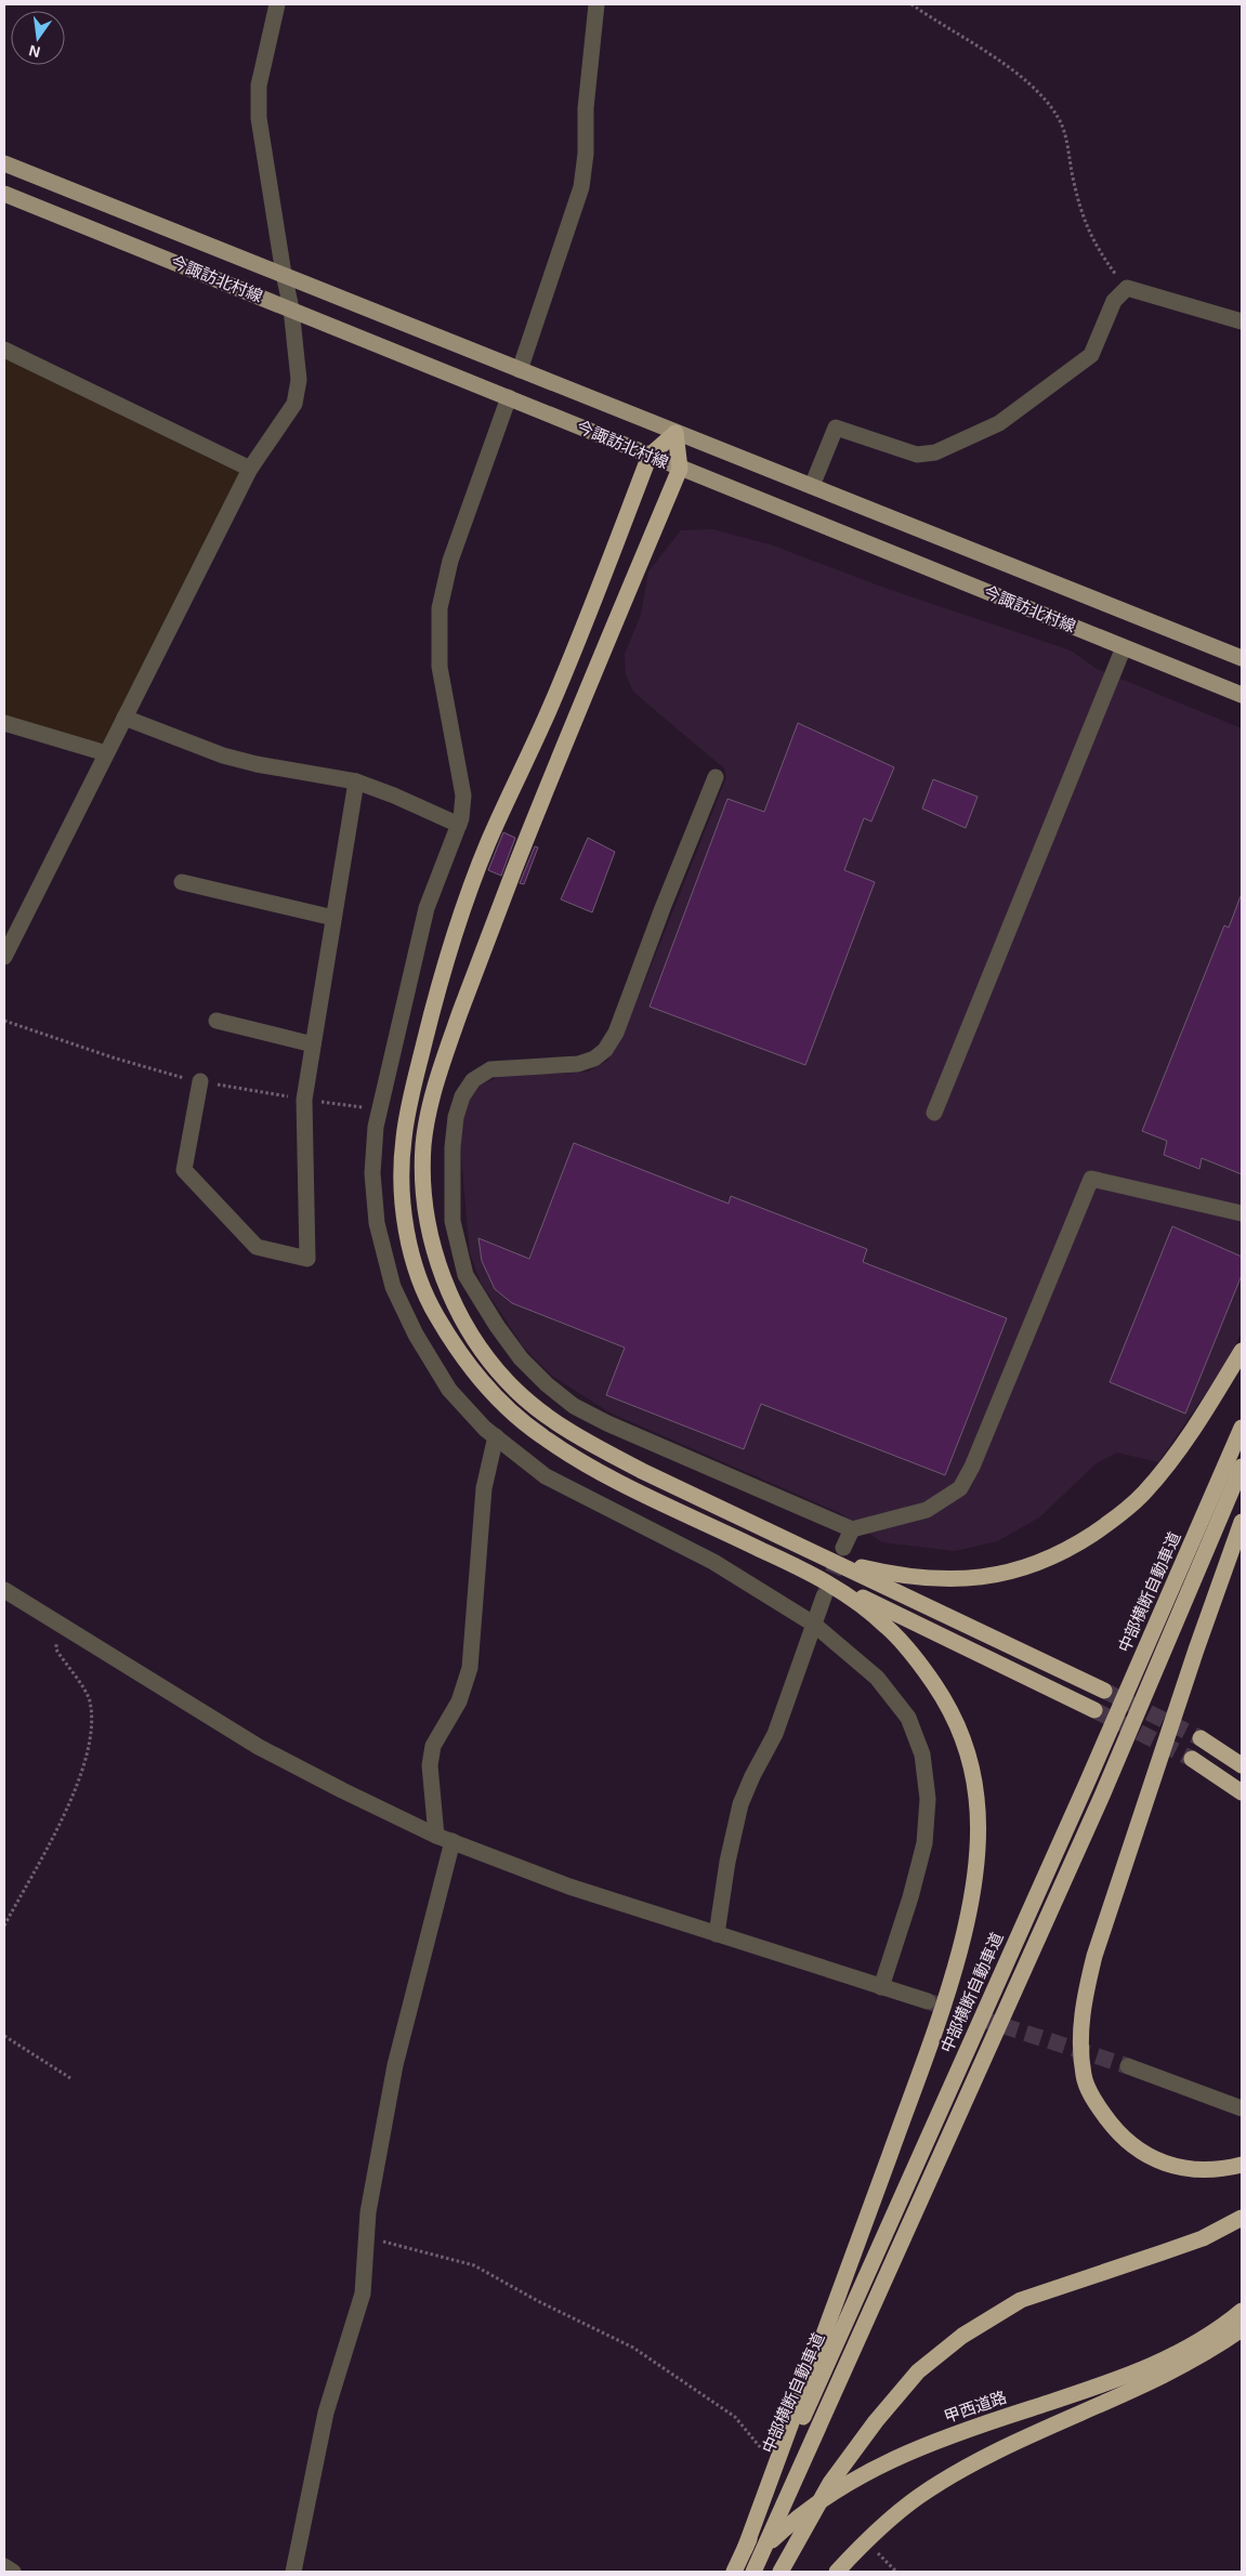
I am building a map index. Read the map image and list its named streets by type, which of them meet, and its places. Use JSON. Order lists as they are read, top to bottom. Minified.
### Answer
{"streets":{"highway":["中部横断自動車道","甲西道路"],"main road":["今諏訪北村線"]},"north":"bottom"}
